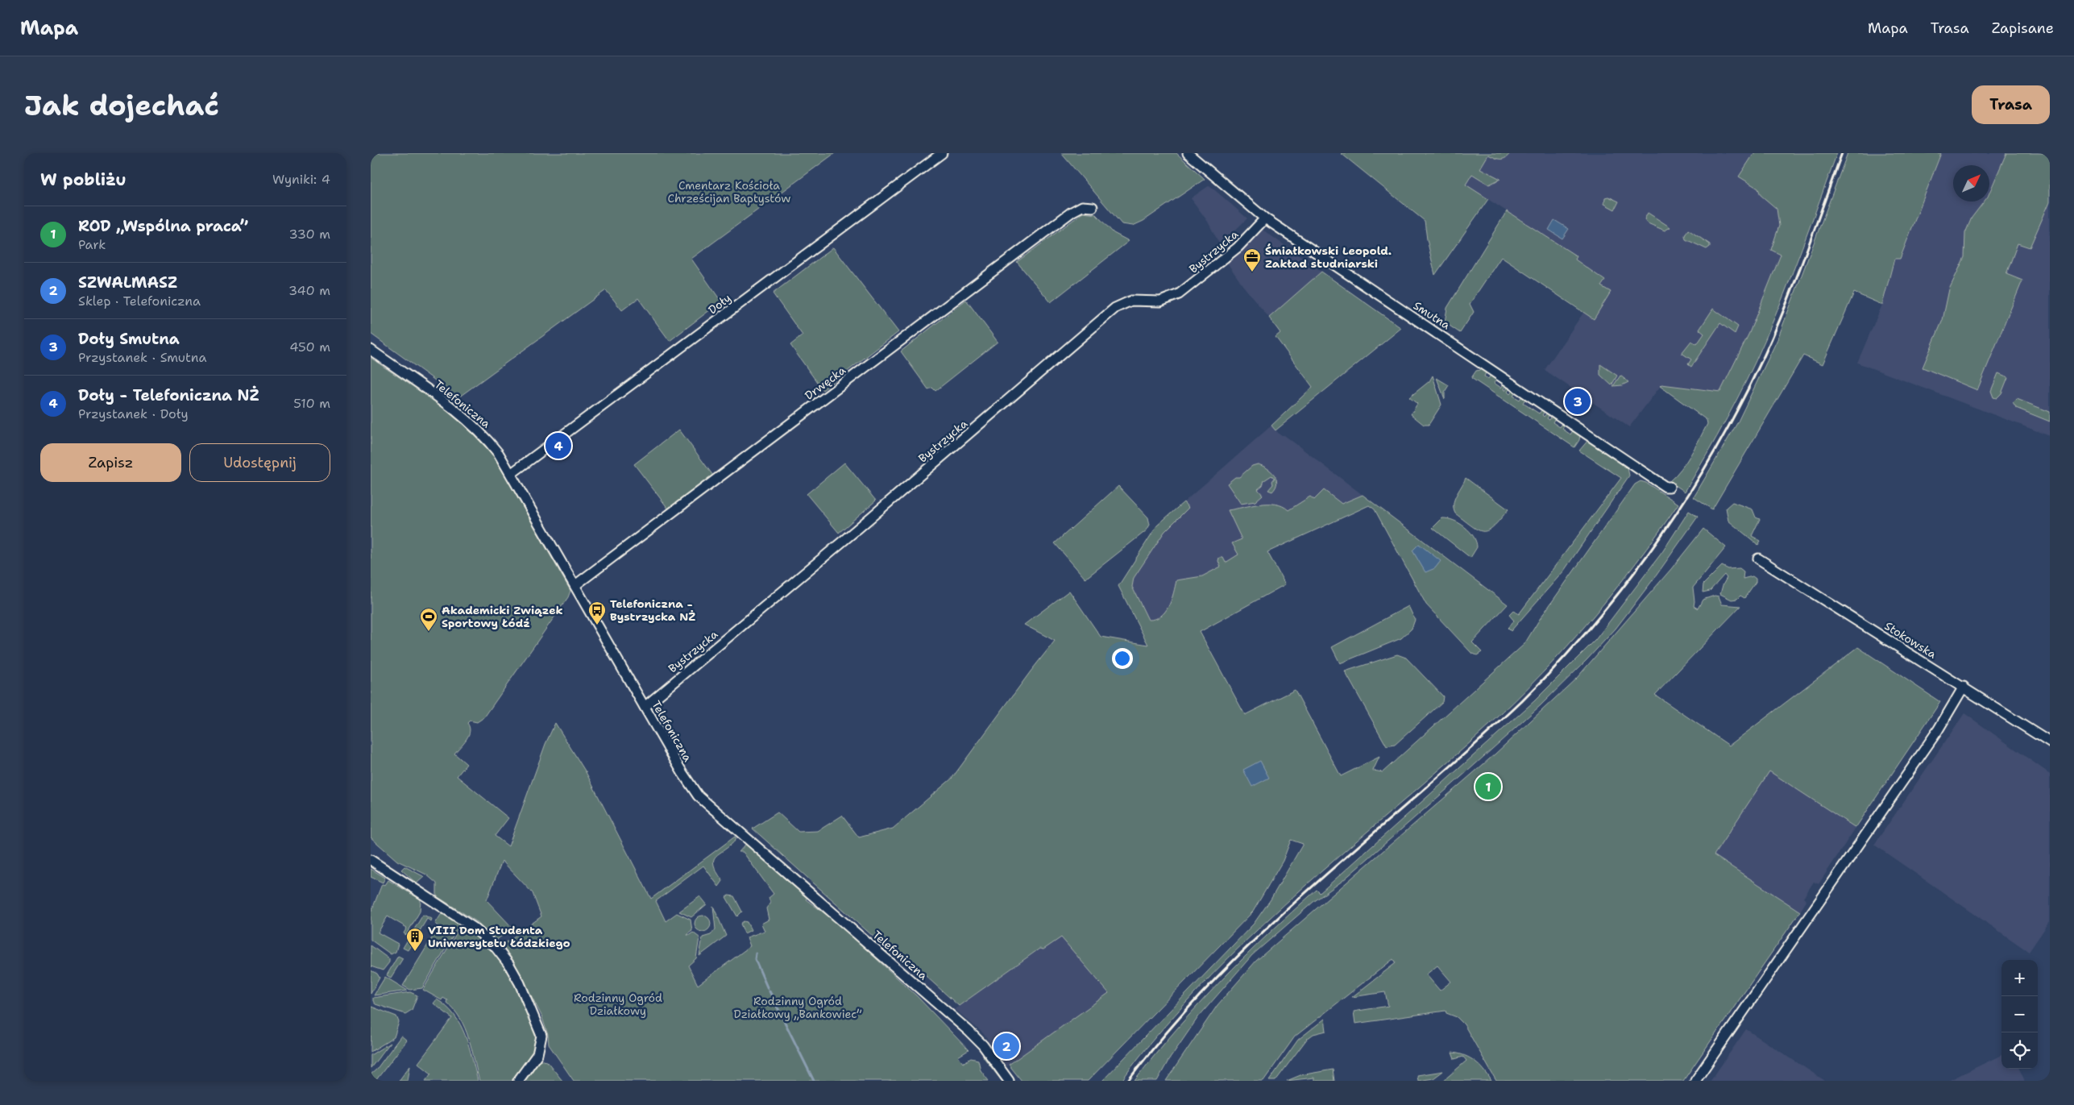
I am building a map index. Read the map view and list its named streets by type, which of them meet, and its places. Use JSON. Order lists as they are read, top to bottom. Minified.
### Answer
{"streets":{"street":["Bystrzycka","Doły","Smutna","Drwęcka","Telefoniczna","Stokowska"]},"crossings":[["Bystrzycka","Smutna"],["Bystrzycka","Telefoniczna"],["Doły","Telefoniczna"],["Drwęcka","Telefoniczna"]],"parks":["Cmentarz Kościoła Chrześcijan Baptystów","Rodzinny Ogród Działkowy","Rodzinny Ogród Działkowy „Bankowiec”"],"places":{"office":["Śmiałkowski Leopold. Zakład studniarski"],"bus stop":["Telefoniczna - Bystrzycka NŻ"],"sports":["Akademicki Związek Sportowy Łódź"],"building":["VIII Dom Studenta Uniwersytetu Łódzkiego"]},"north":"top right","page":{"header":"Mapa","nav":["Mapa","Trasa","Zapisane"],"buttons":["Trasa",["Zapisz","Udostępnij"]],"title":"Jak dojechać","heading":["W pobliżu","Wyniki: 4"],"list":[{"mark":"1","name":"ROD „Wspólna praca”","note":"Park","value":"330 m"},{"mark":"2","name":"SZWALMASZ","note":"Sklep · Telefoniczna","value":"340 m"},{"mark":"3","name":"Doły Smutna","note":"Przystanek · Smutna","value":"450 m"},{"mark":"4","name":"Doły - Telefoniczna NŻ","note":"Przystanek · Doły","value":"510 m"}],"pins":["3","4","1","2"],"map_buttons":["+","−"]}}
